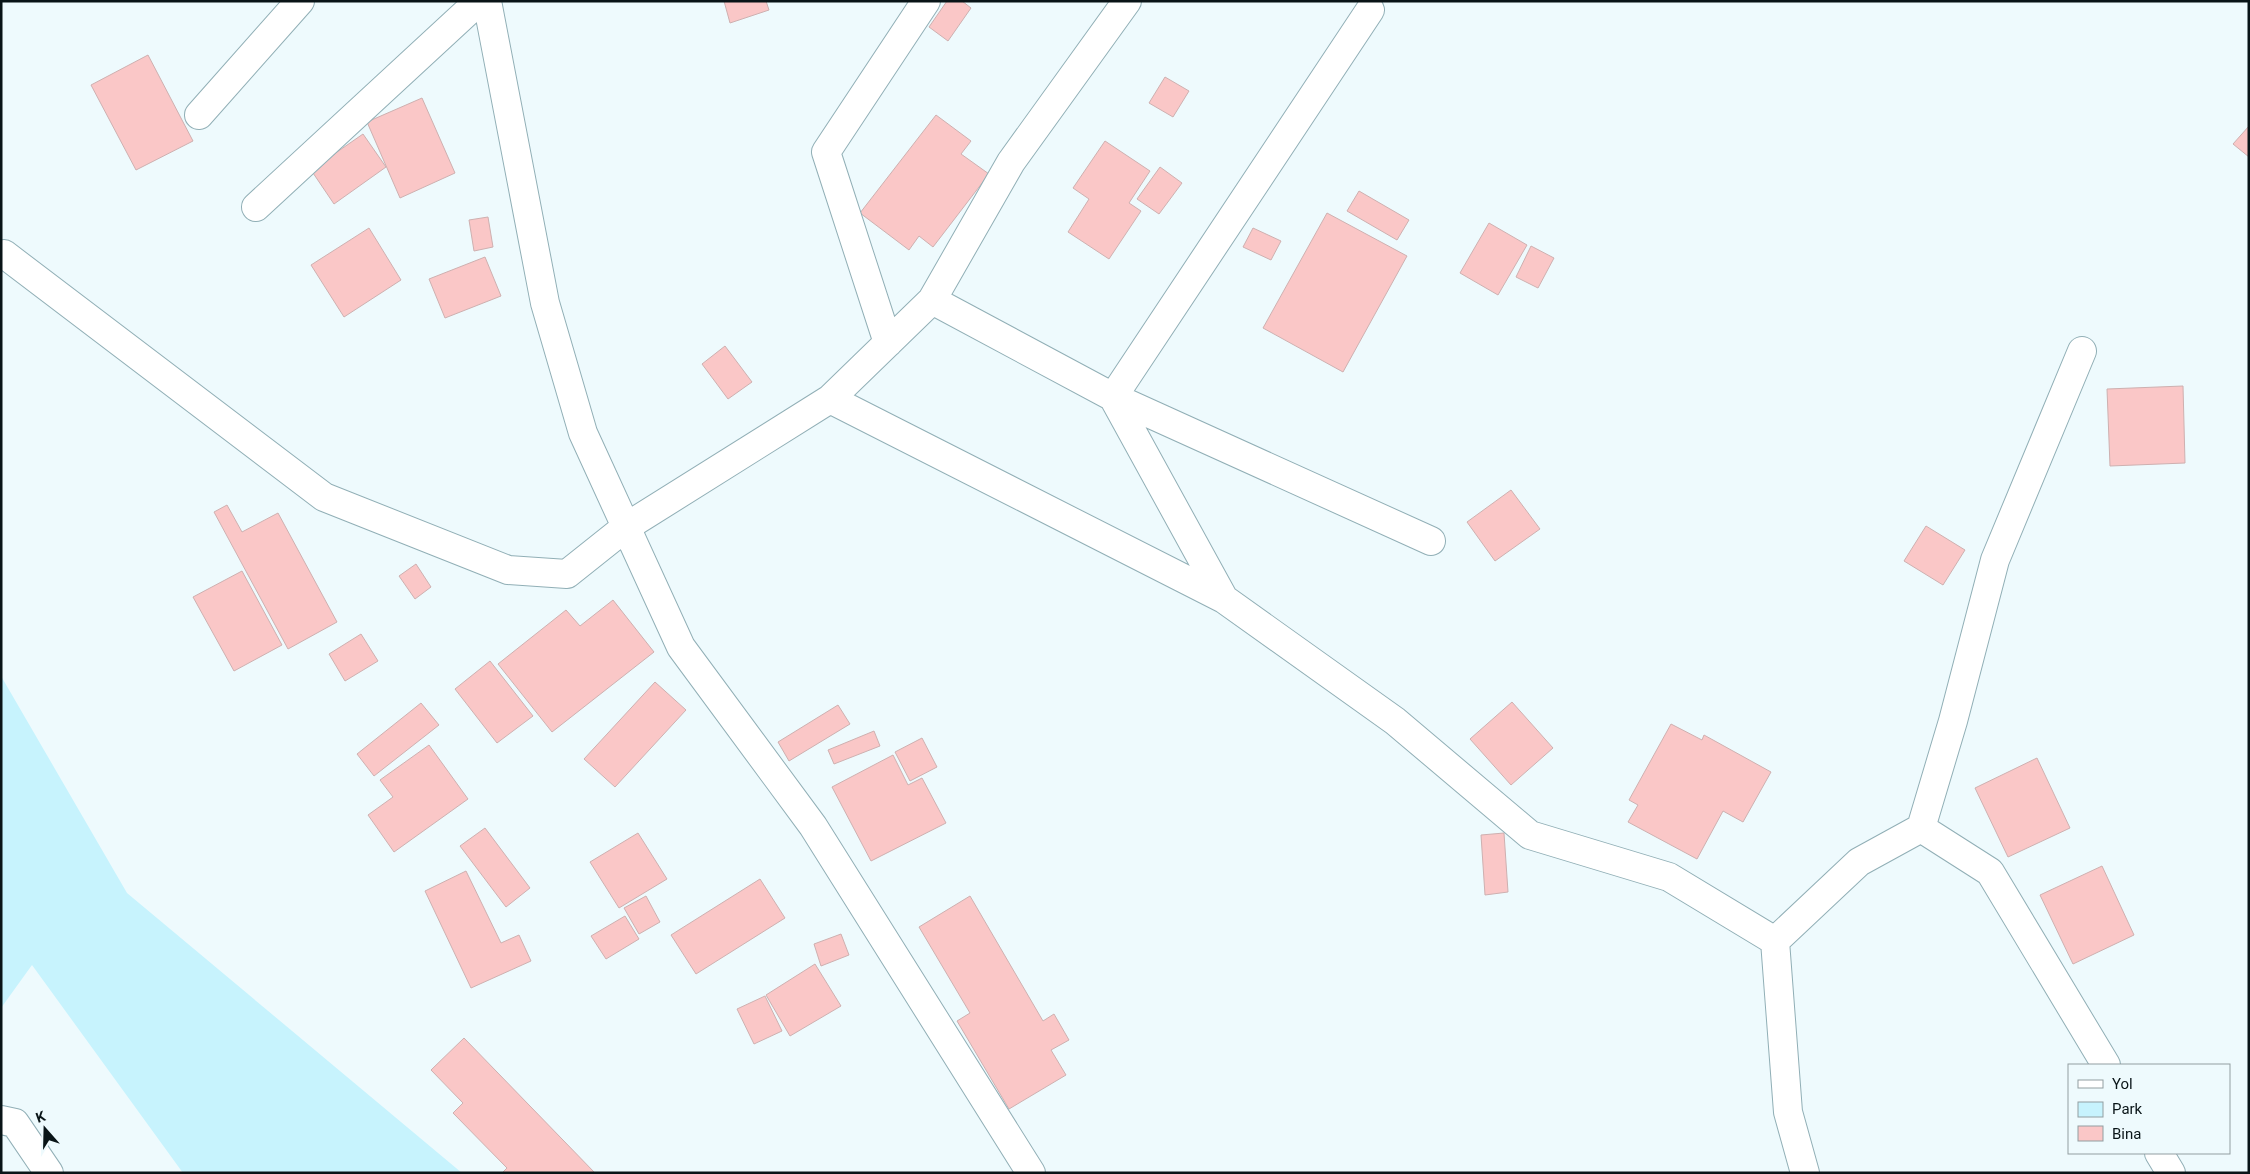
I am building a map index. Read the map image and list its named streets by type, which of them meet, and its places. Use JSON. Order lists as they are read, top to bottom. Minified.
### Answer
{"legend":["Yol","Park","Bina"],"north":"top"}
